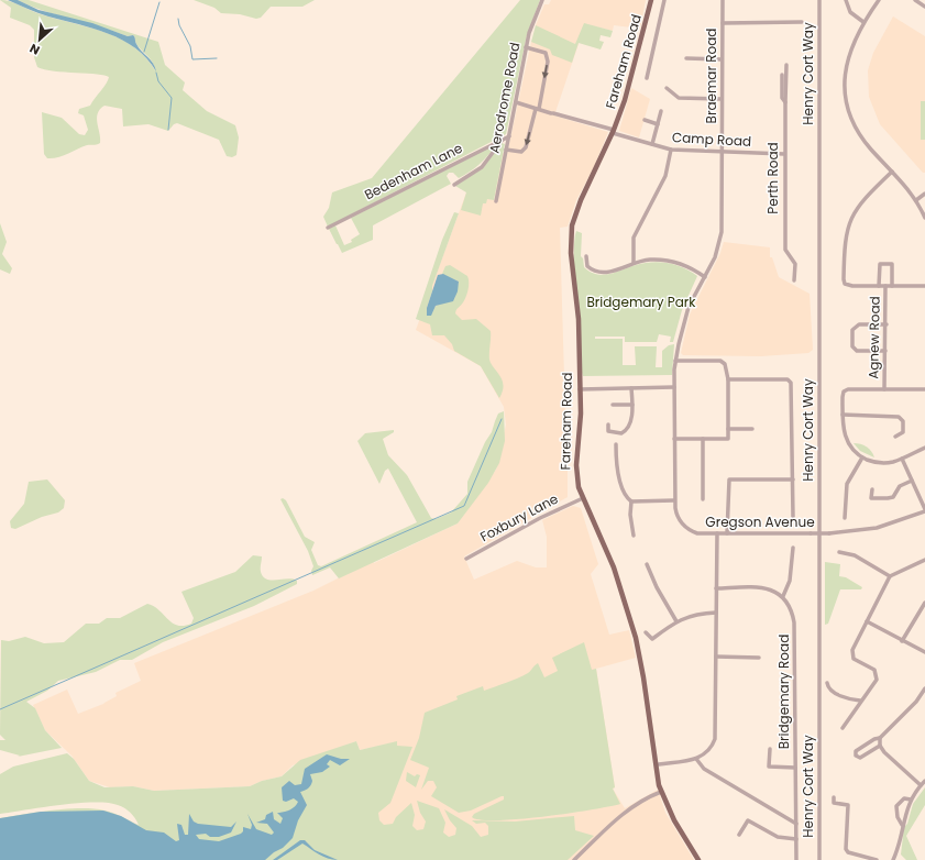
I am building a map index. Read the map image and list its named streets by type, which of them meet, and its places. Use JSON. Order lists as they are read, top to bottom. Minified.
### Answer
{"streets":{"main road":["Fareham Road"],"street":["Henry Cort Way","Braemar Road","Aerodrome Road","Camp Road","Bedenham Lane","Perth Road","Agnew Road","Foxbury Lane","Gregson Avenue","Bridgemary Road"]},"crossings":[["Fareham Road","Camp Road"],["Fareham Road","Foxbury Lane"],["Braemar Road","Camp Road"],["Braemar Road","Gregson Avenue"],["Aerodrome Road","Bedenham Lane"],["Camp Road","Perth Road"]],"parks":["Bridgemary Park"],"north":"bottom left"}
